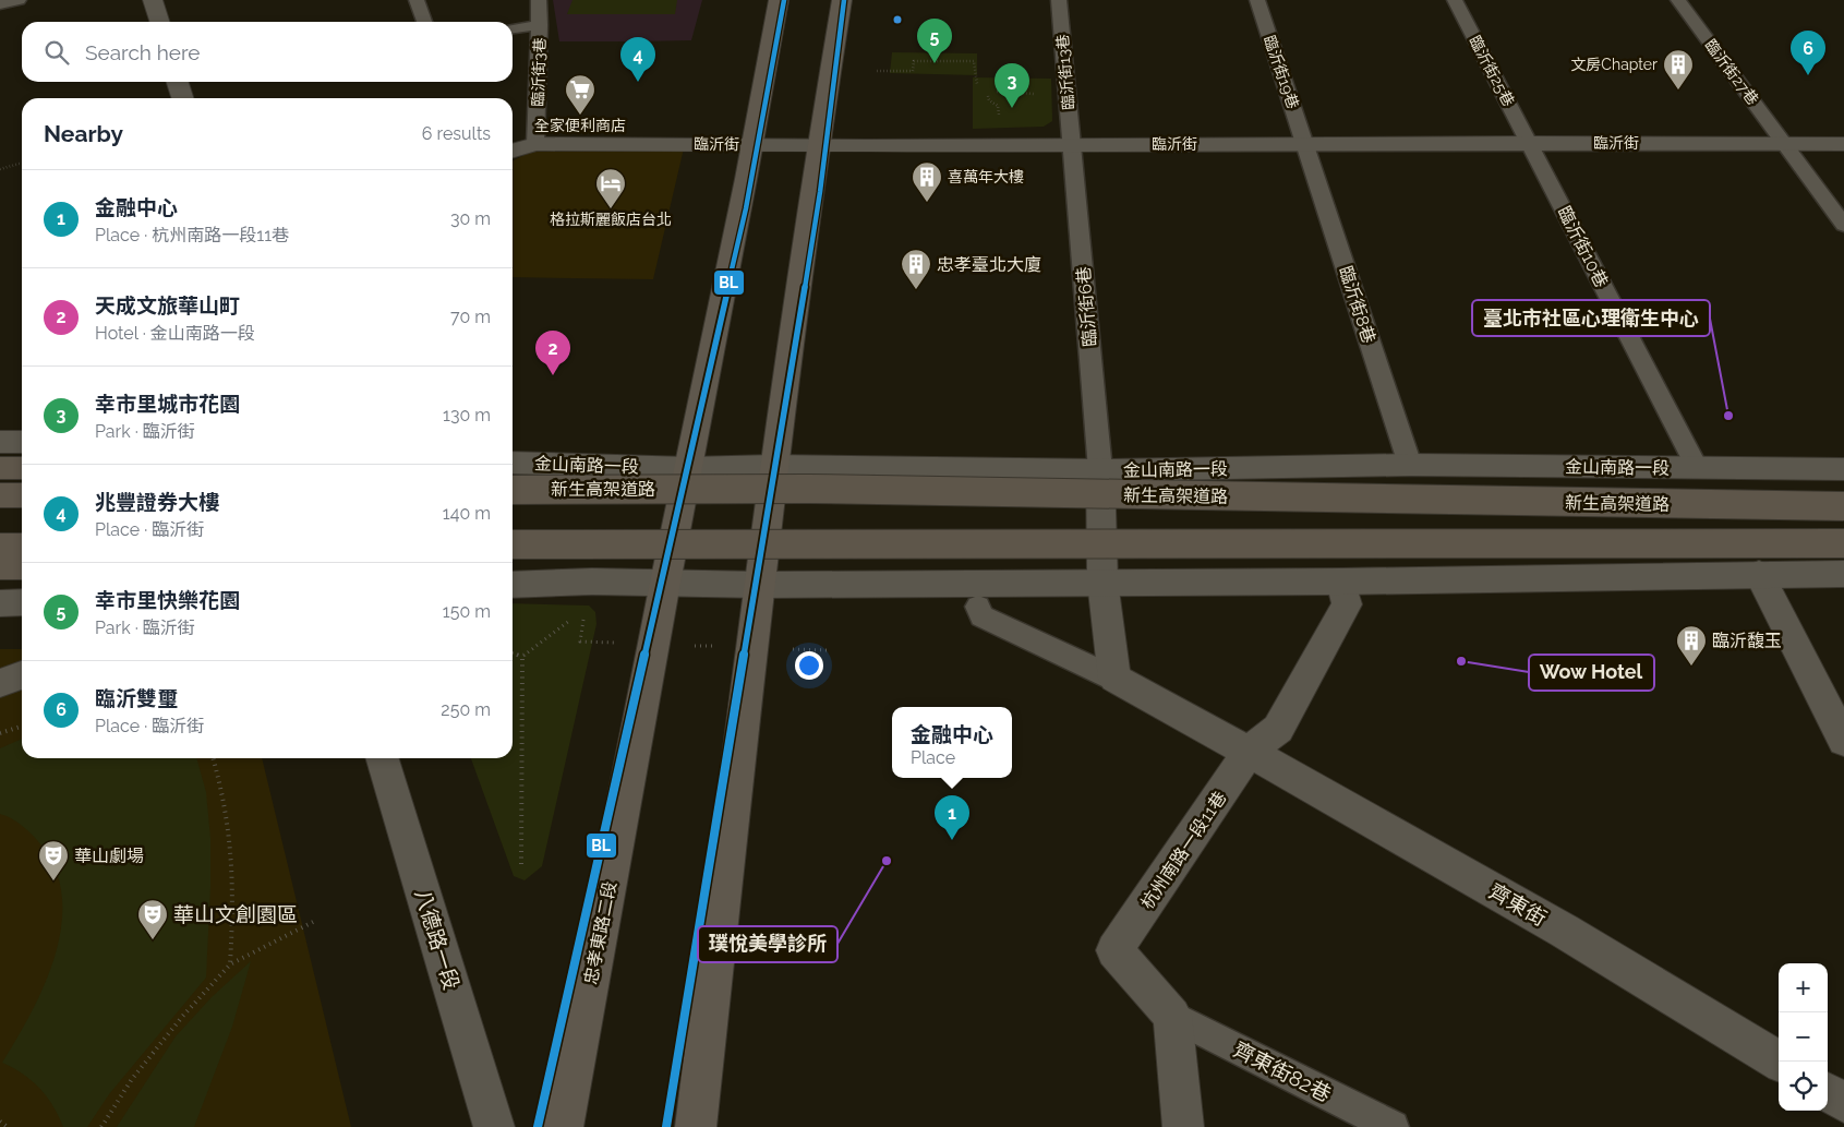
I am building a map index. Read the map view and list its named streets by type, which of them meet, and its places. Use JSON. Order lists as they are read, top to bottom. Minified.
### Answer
{"streets":{"highway":["新生高架道路"],"main road":["忠孝東路二段"],"street":["臨沂街","金山南路一段","杭州南路一段11巷","齊東街","八德路一段"],"lane":["臨沂街25巷","臨沂街3巷","臨沂街13巷","臨沂街19巷","臨沂街27巷","臨沂街10巷","臨沂街8巷","臨沂街6巷","齊東街82巷"]},"crossings":[["臨沂街25巷","臨沂街"],["臨沂街25巷","臨沂街10巷"],["臨沂街3巷","臨沂街"],["臨沂街13巷","臨沂街"],["臨沂街13巷","臨沂街6巷"],["臨沂街19巷","臨沂街"],["臨沂街19巷","臨沂街8巷"],["臨沂街27巷","臨沂街"],["臨沂街","臨沂街10巷"],["臨沂街","臨沂街8巷"],["臨沂街","臨沂街6巷"],["臨沂街","忠孝東路二段"],["臨沂街10巷","金山南路一段"],["臨沂街8巷","金山南路一段"],["臨沂街6巷","金山南路一段"],["金山南路一段","忠孝東路二段"],["杭州南路一段11巷","齊東街"],["杭州南路一段11巷","齊東街82巷"]],"places":{"building":["文房Chapter","喜萬年大樓","忠孝臺北大廈","臨沂馥玉"],"supermarket":["全家便利商店"],"hotel":["格拉斯麗飯店台北"],"other":["臺北市社區心理衛生中心","Wow Hotel","璞悅美學診所"],"theatre":["華山劇場","華山文創園區"]},"lines":["transit line BL"],"page":{"pins":["5","6","4","3","2","1"],"search":"Search here","heading":["Nearby","6 results"],"list":[{"mark":"1","name":"金融中心","note":"Place · 杭州南路一段11巷","value":"30 m"},{"mark":"2","name":"天成文旅華山町","note":"Hotel · 金山南路一段","value":"70 m"},{"mark":"3","name":"幸市里城市花園","note":"Park · 臨沂街","value":"130 m"},{"mark":"4","name":"兆豐證券大樓","note":"Place · 臨沂街","value":"140 m"},{"mark":"5","name":"幸市里快樂花園","note":"Park · 臨沂街","value":"150 m"},{"mark":"6","name":"臨沂雙璽","note":"Place · 臨沂街","value":"250 m"}],"popup":["金融中心","Place"],"map_buttons":["+","−"]}}
